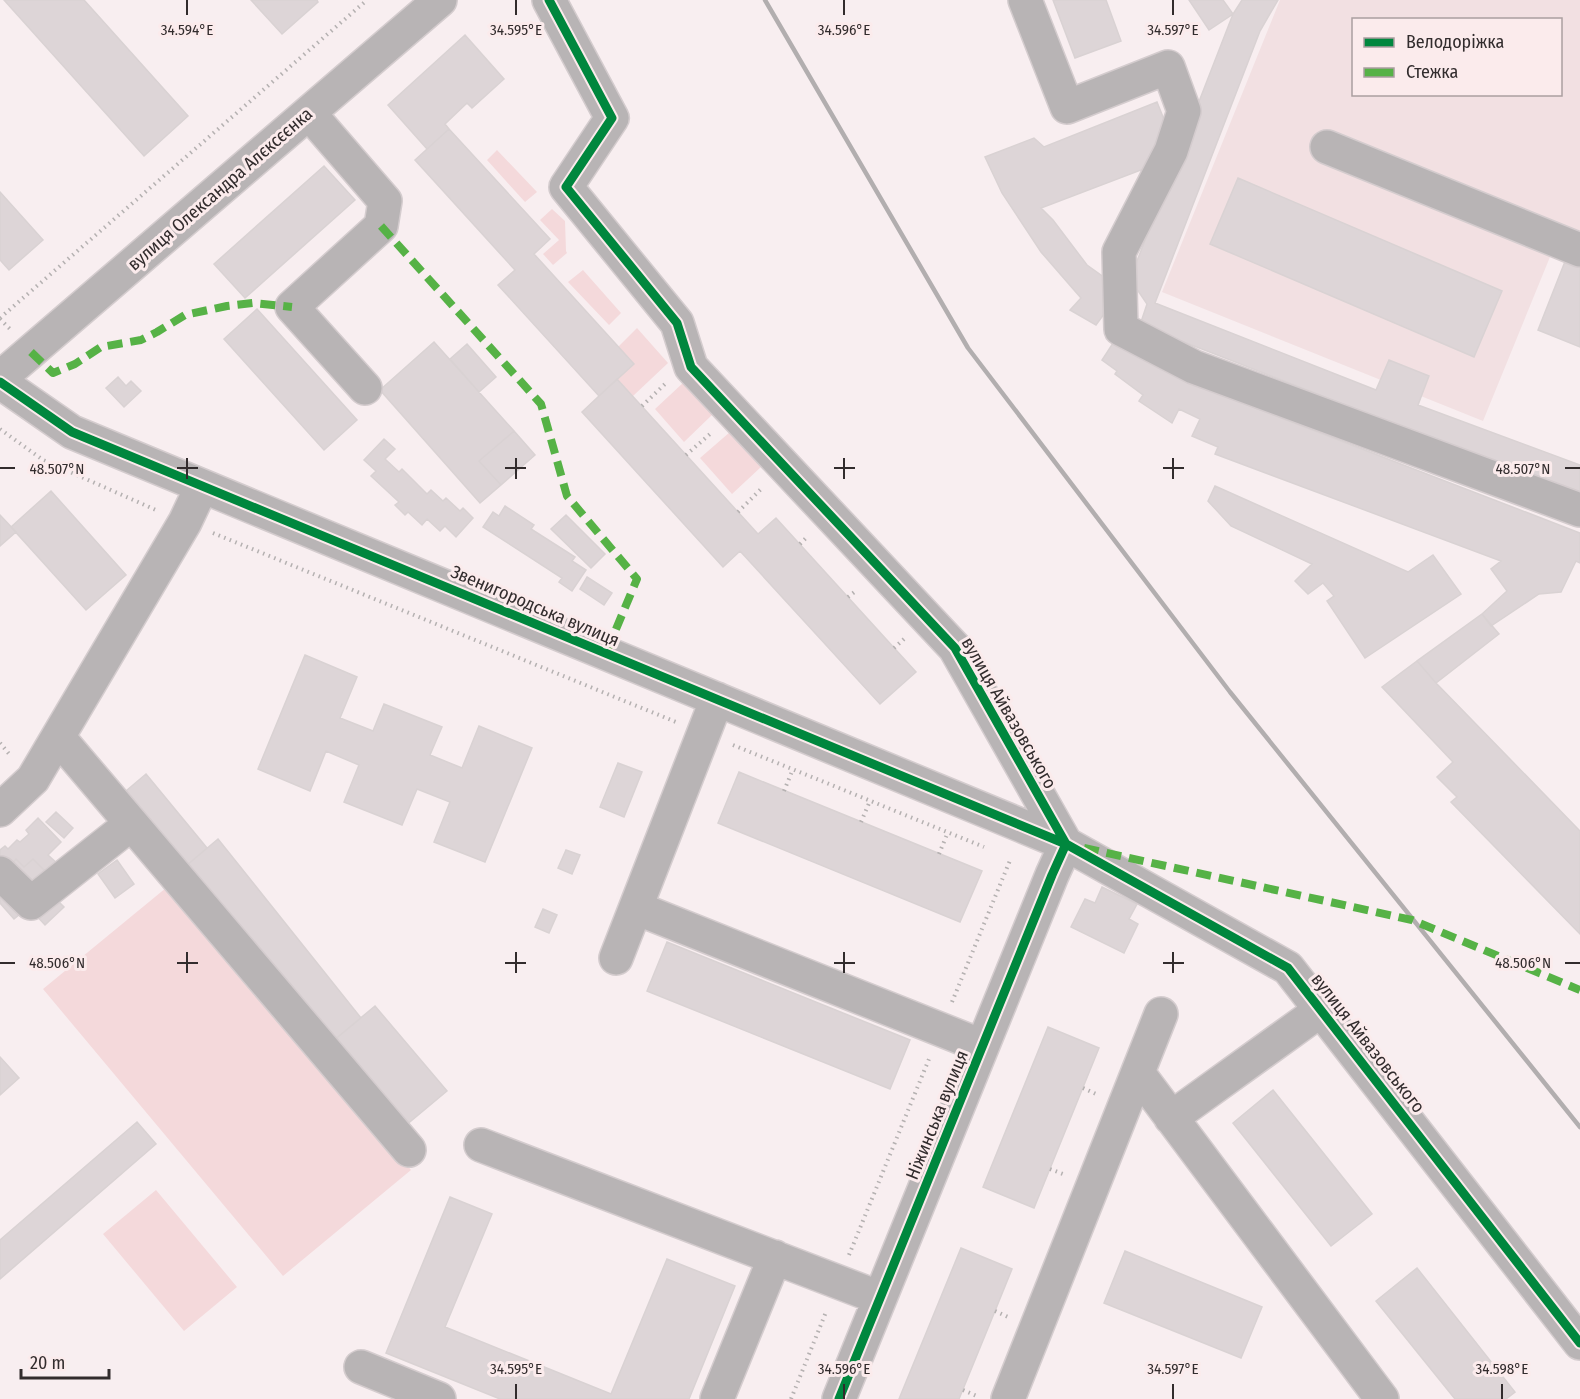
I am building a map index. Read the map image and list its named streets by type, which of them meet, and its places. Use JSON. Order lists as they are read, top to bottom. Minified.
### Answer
{"streets":{"street":["вулиця Олександра Алєксєєнка","Звенигородська вулиця","вулиця Айвазовського","Ніжинська вулиця"]},"crossings":[["вулиця Олександра Алєксєєнка","Звенигородська вулиця"],["Звенигородська вулиця","вулиця Айвазовського"],["Звенигородська вулиця","Ніжинська вулиця"],["вулиця Айвазовського","Ніжинська вулиця"]],"legend":["Велодоріжка","Стежка"],"scale_bar":"20 m","coordinates":["34.594°E","34.595°E","34.596°E","34.597°E","48.507°N","48.506°N","34.598°E"]}
